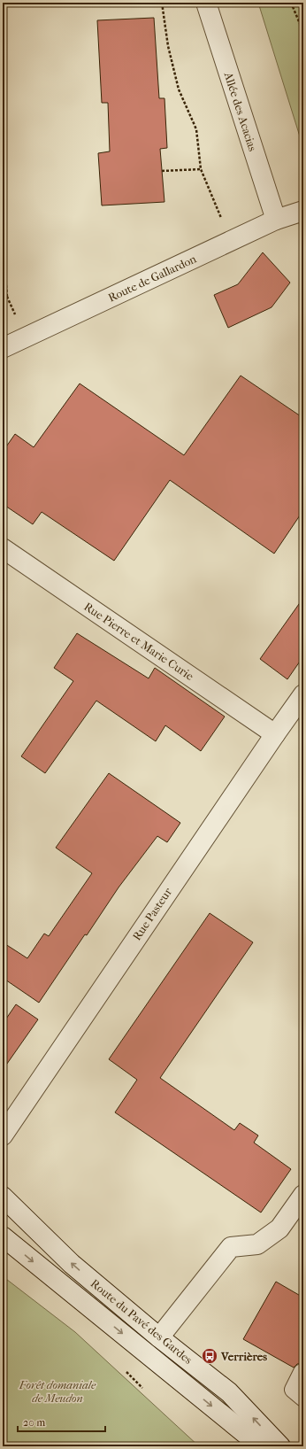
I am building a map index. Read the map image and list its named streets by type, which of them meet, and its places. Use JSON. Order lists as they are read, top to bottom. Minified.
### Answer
{"streets":{"street":["Allée des Acacias","Route de Gallardon","Rue Pierre et Marie Curie","Rue Pasteur","Route du Pavé des Gardes"]},"crossings":[["Allée des Acacias","Route de Gallardon"],["Rue Pierre et Marie Curie","Rue Pasteur"]],"parks":["Forêt domaniale de Meudon"],"places":{"bus stop":["Verrières"]},"scale_bar":"20 m"}
